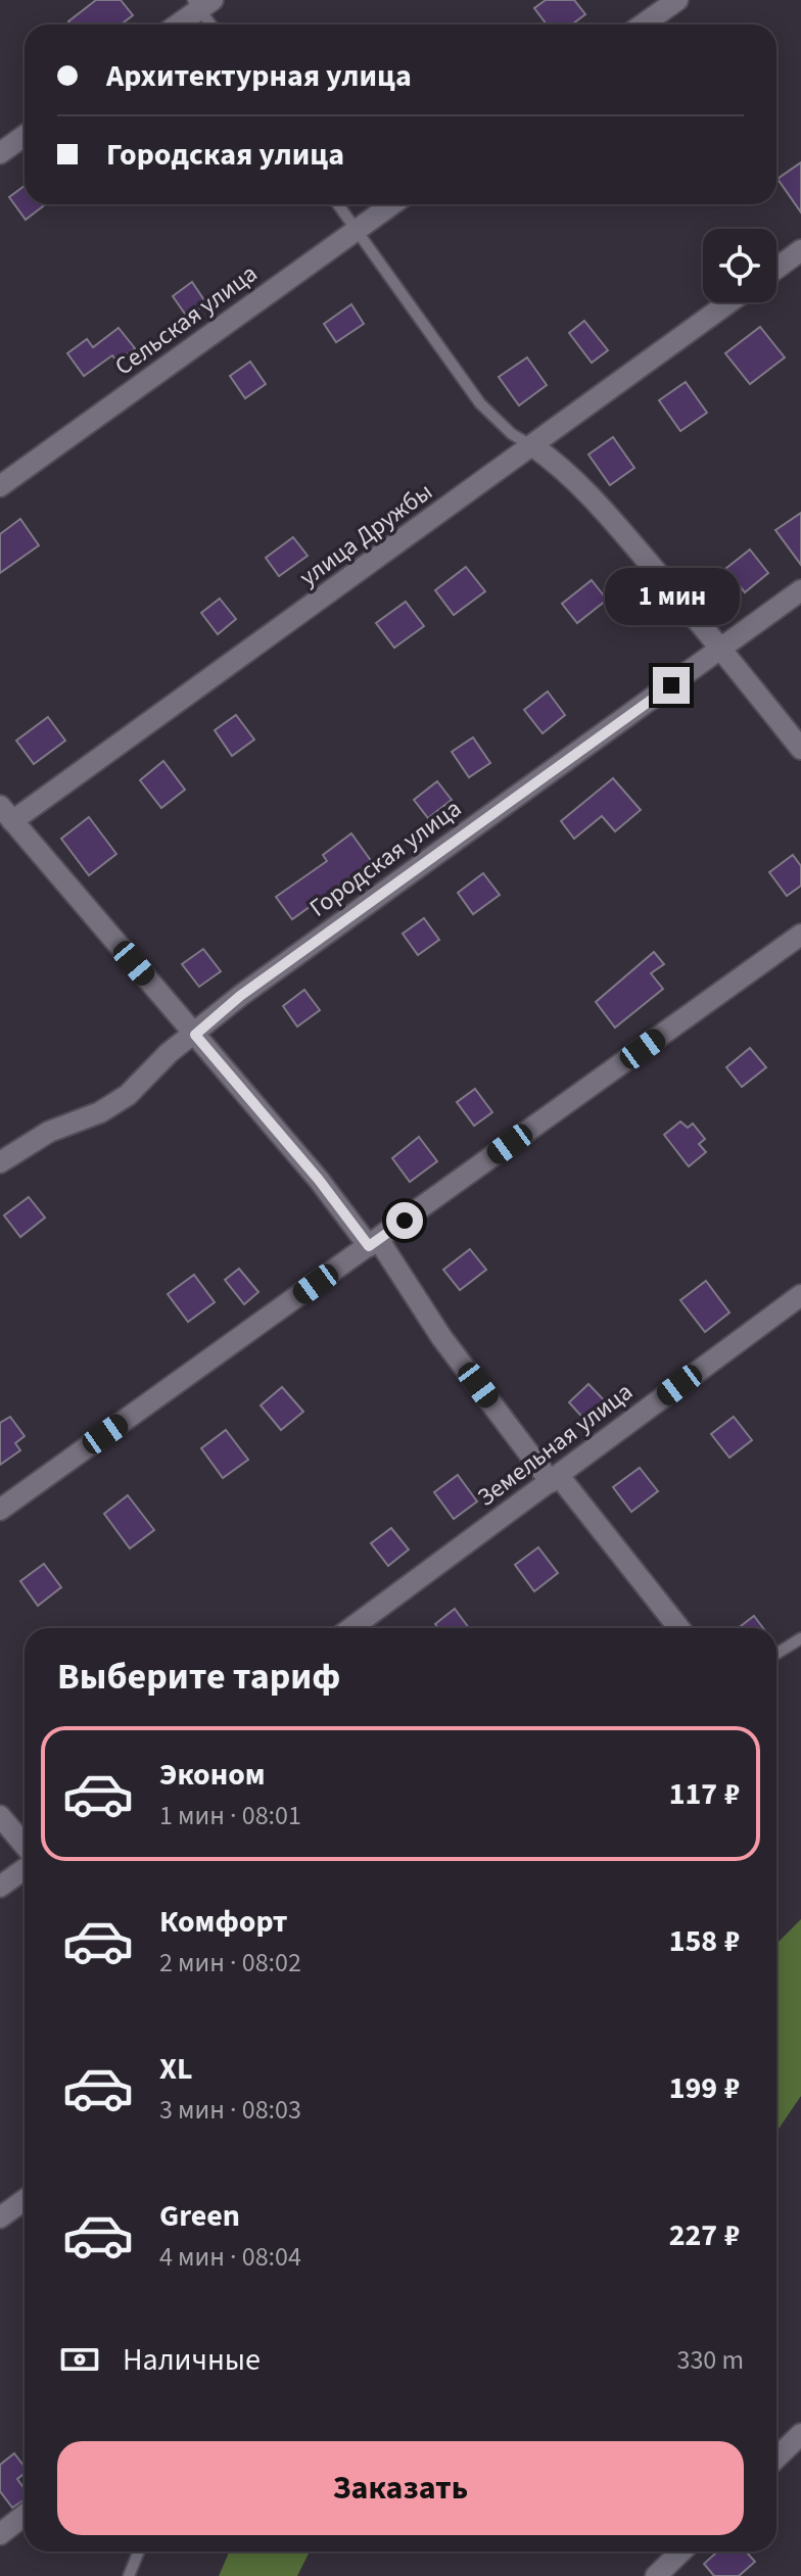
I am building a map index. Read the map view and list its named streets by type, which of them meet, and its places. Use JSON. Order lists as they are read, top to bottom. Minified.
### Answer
{"streets":{"street":["Сельская улица","улица Дружбы","Городская улица","Земельная улица"]},"page":{"banner":["Архитектурная улица","Городская улица"],"bubble":"1 мин","heading":"Выберите тариф","list":[{"name":"Эконом","note":"1 мин · 08:01","value":"117 ₽"},{"name":"Комфорт","note":"2 мин · 08:02","value":"158 ₽"},{"name":"XL","note":"3 мин · 08:03","value":"199 ₽"},{"name":"Green","note":"4 мин · 08:04","value":"227 ₽"}],"pay":["Наличные","330 m"],"buttons":"Заказать"}}
